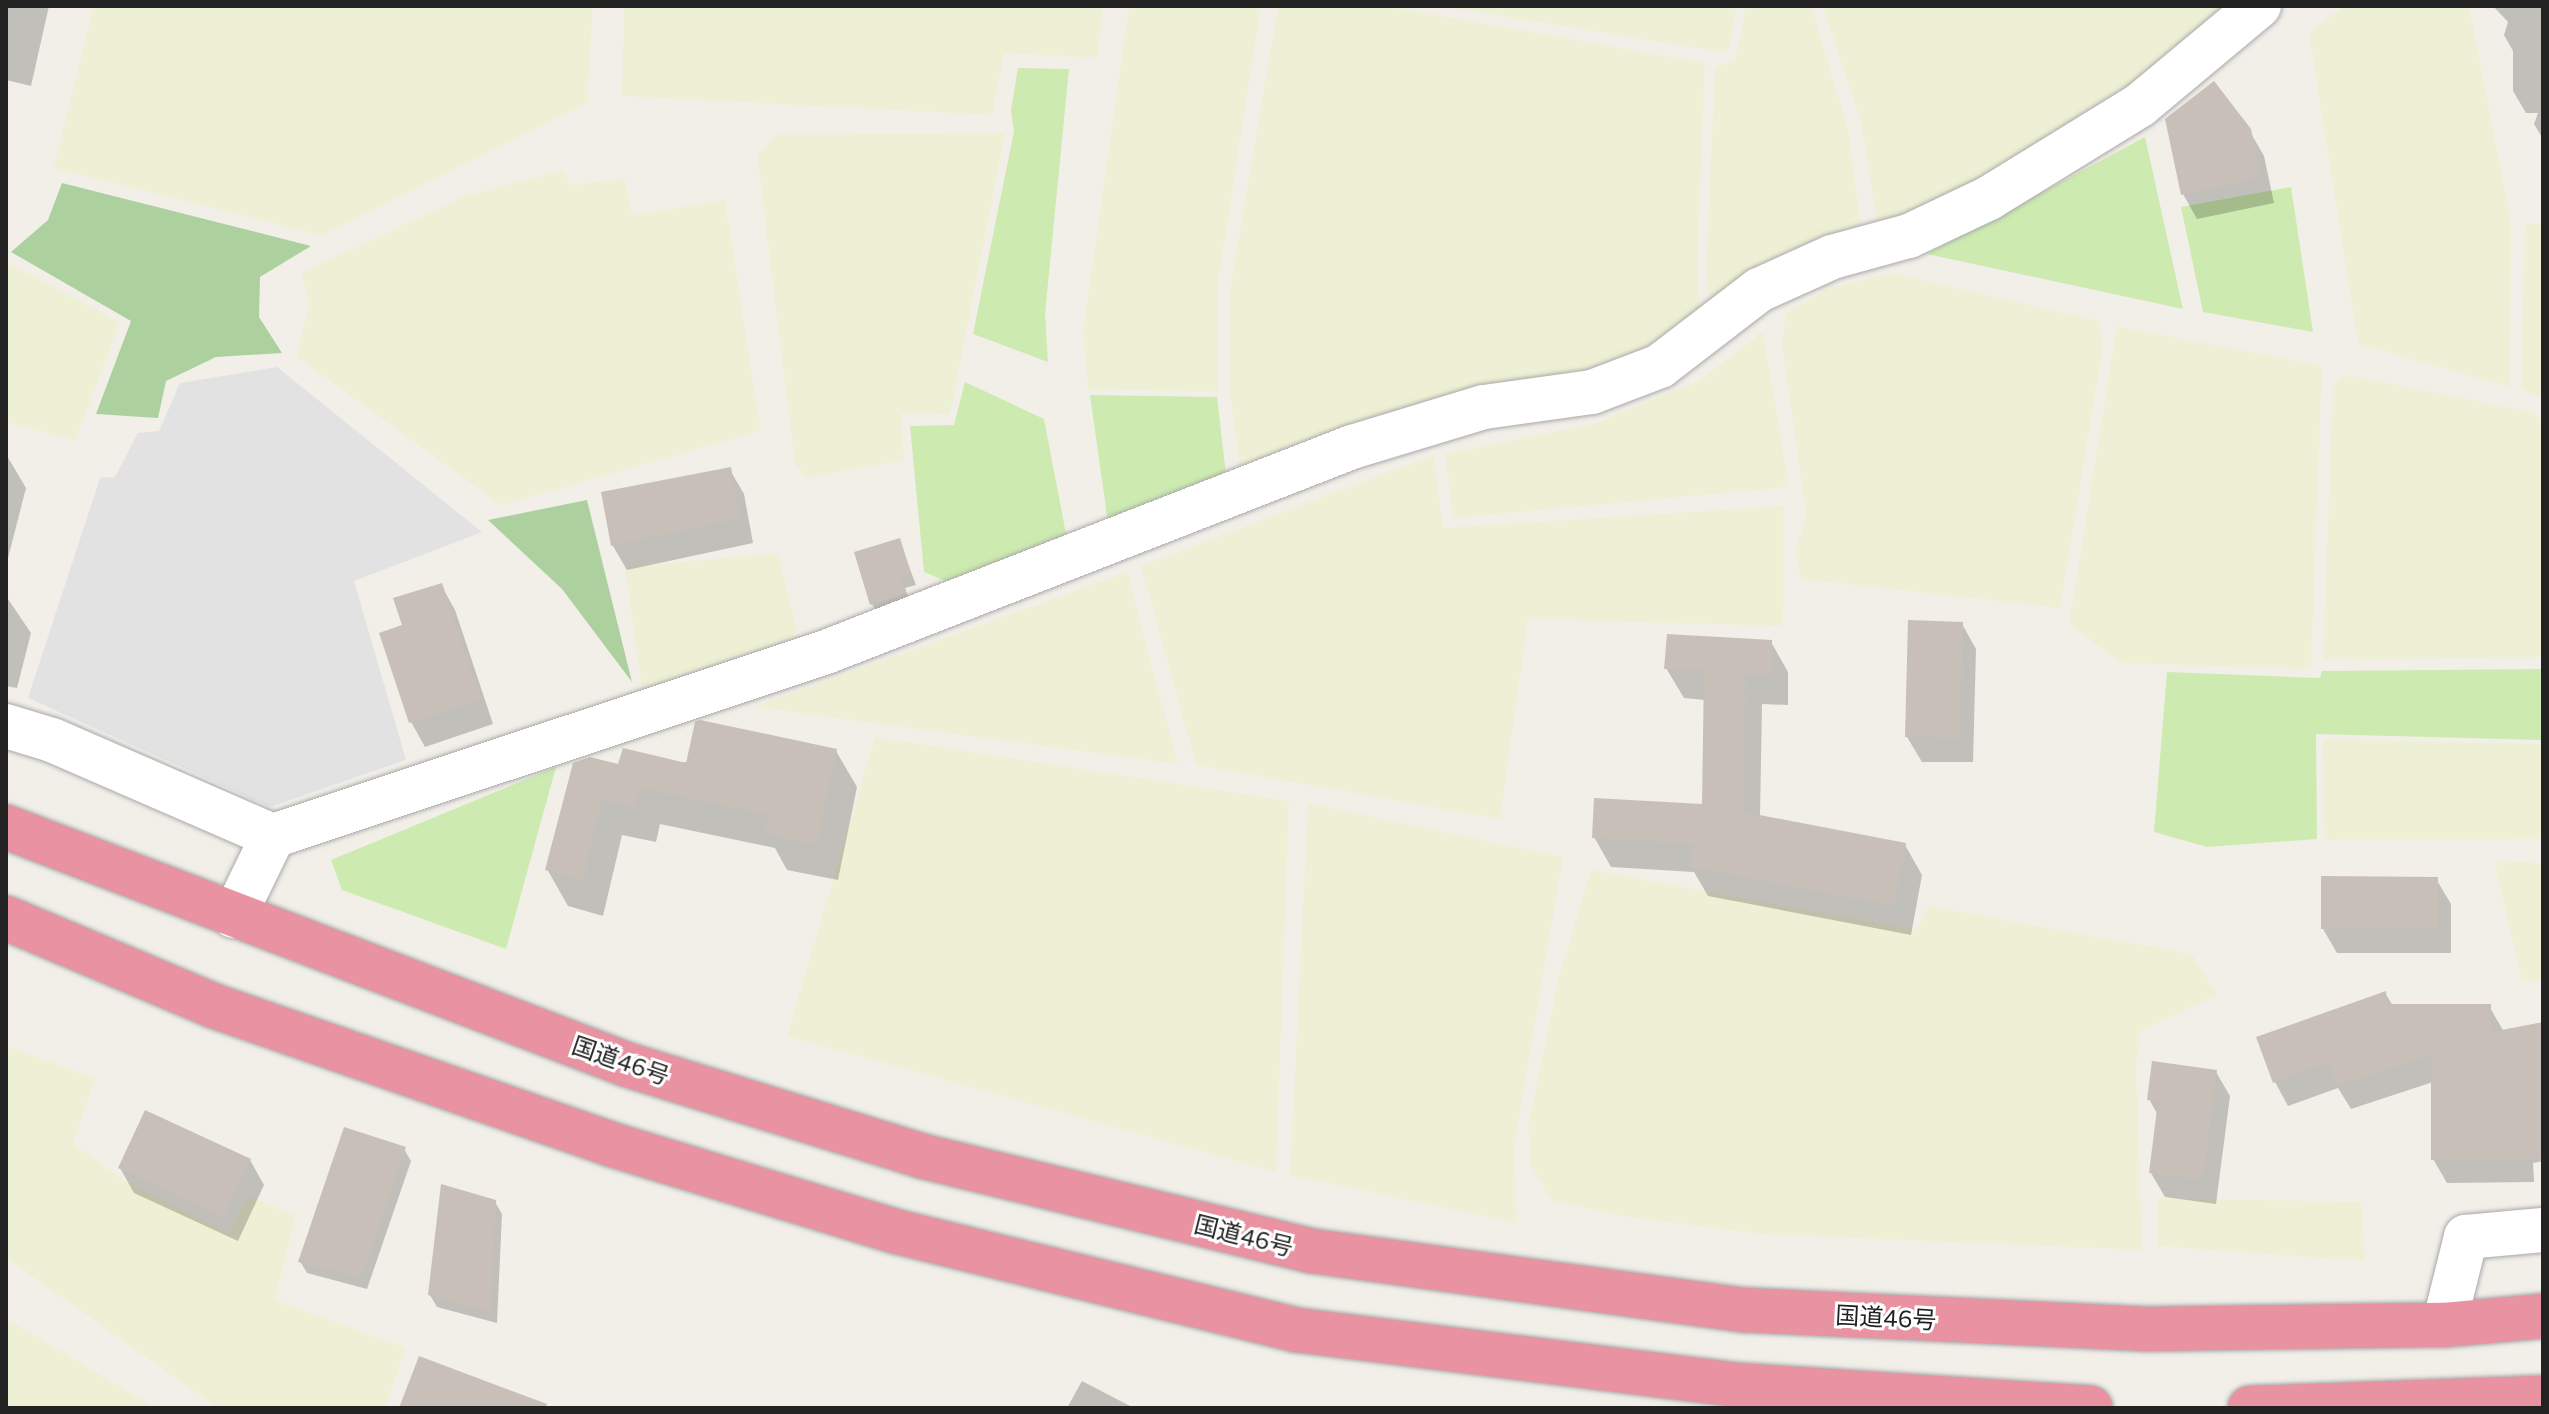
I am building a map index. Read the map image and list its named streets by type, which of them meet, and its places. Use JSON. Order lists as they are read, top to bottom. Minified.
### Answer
{"streets":{"highway":["国道46号"]}}
